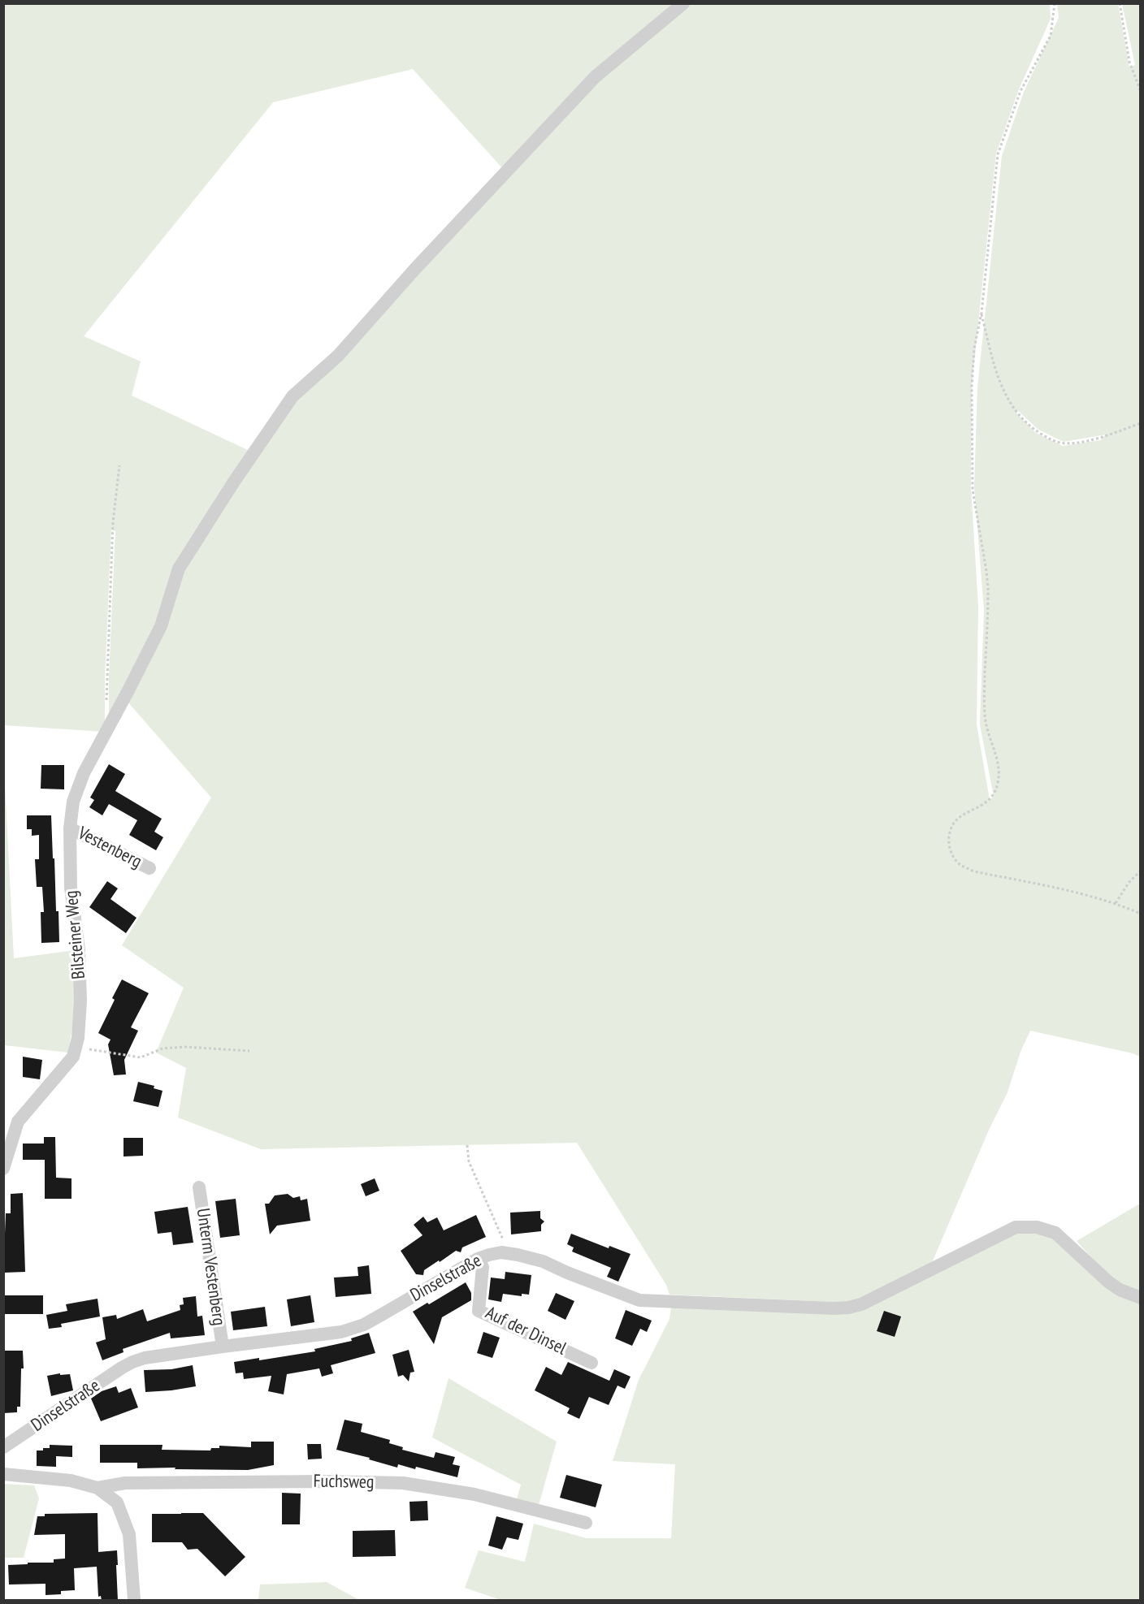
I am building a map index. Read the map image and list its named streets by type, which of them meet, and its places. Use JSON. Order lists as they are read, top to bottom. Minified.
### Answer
{"streets":{"street":["Vestenberg","Bilsteiner Weg","Unterm Vestenberg","Dinselstraße","Auf der Dinsel","Fuchsweg"]},"crossings":[["Vestenberg","Bilsteiner Weg"],["Unterm Vestenberg","Dinselstraße"],["Dinselstraße","Auf der Dinsel"]]}
